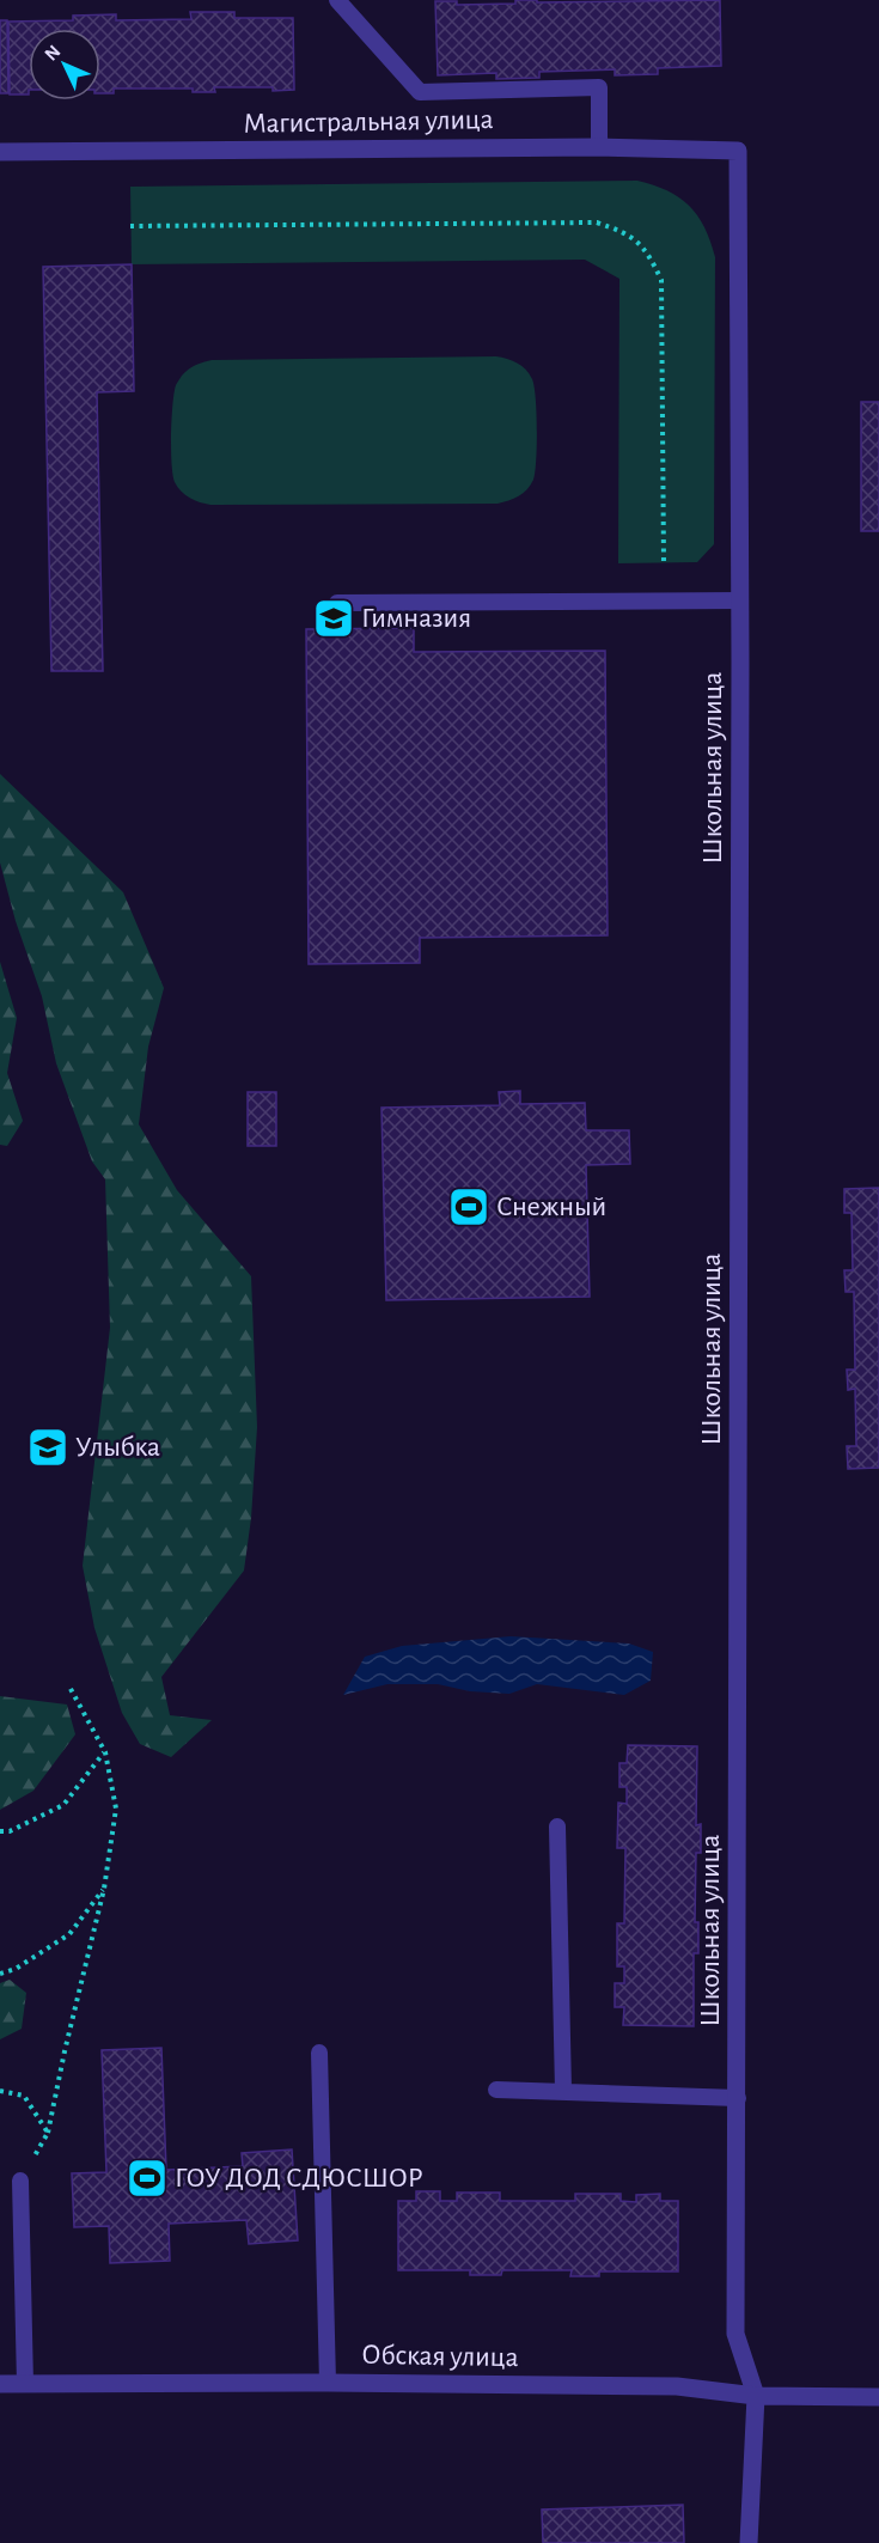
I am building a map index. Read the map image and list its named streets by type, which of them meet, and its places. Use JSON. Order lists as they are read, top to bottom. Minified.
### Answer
{"streets":{"street":["Магистральная улица","Школьная улица","Обская улица"]},"crossings":[["Магистральная улица","Школьная улица"],["Школьная улица","Обская улица"]],"places":{"school or university":["Гимназия","Улыбка"],"sports":["Снежный","ГОУ ДОД СДЮСШОР"]},"north":"top left"}
